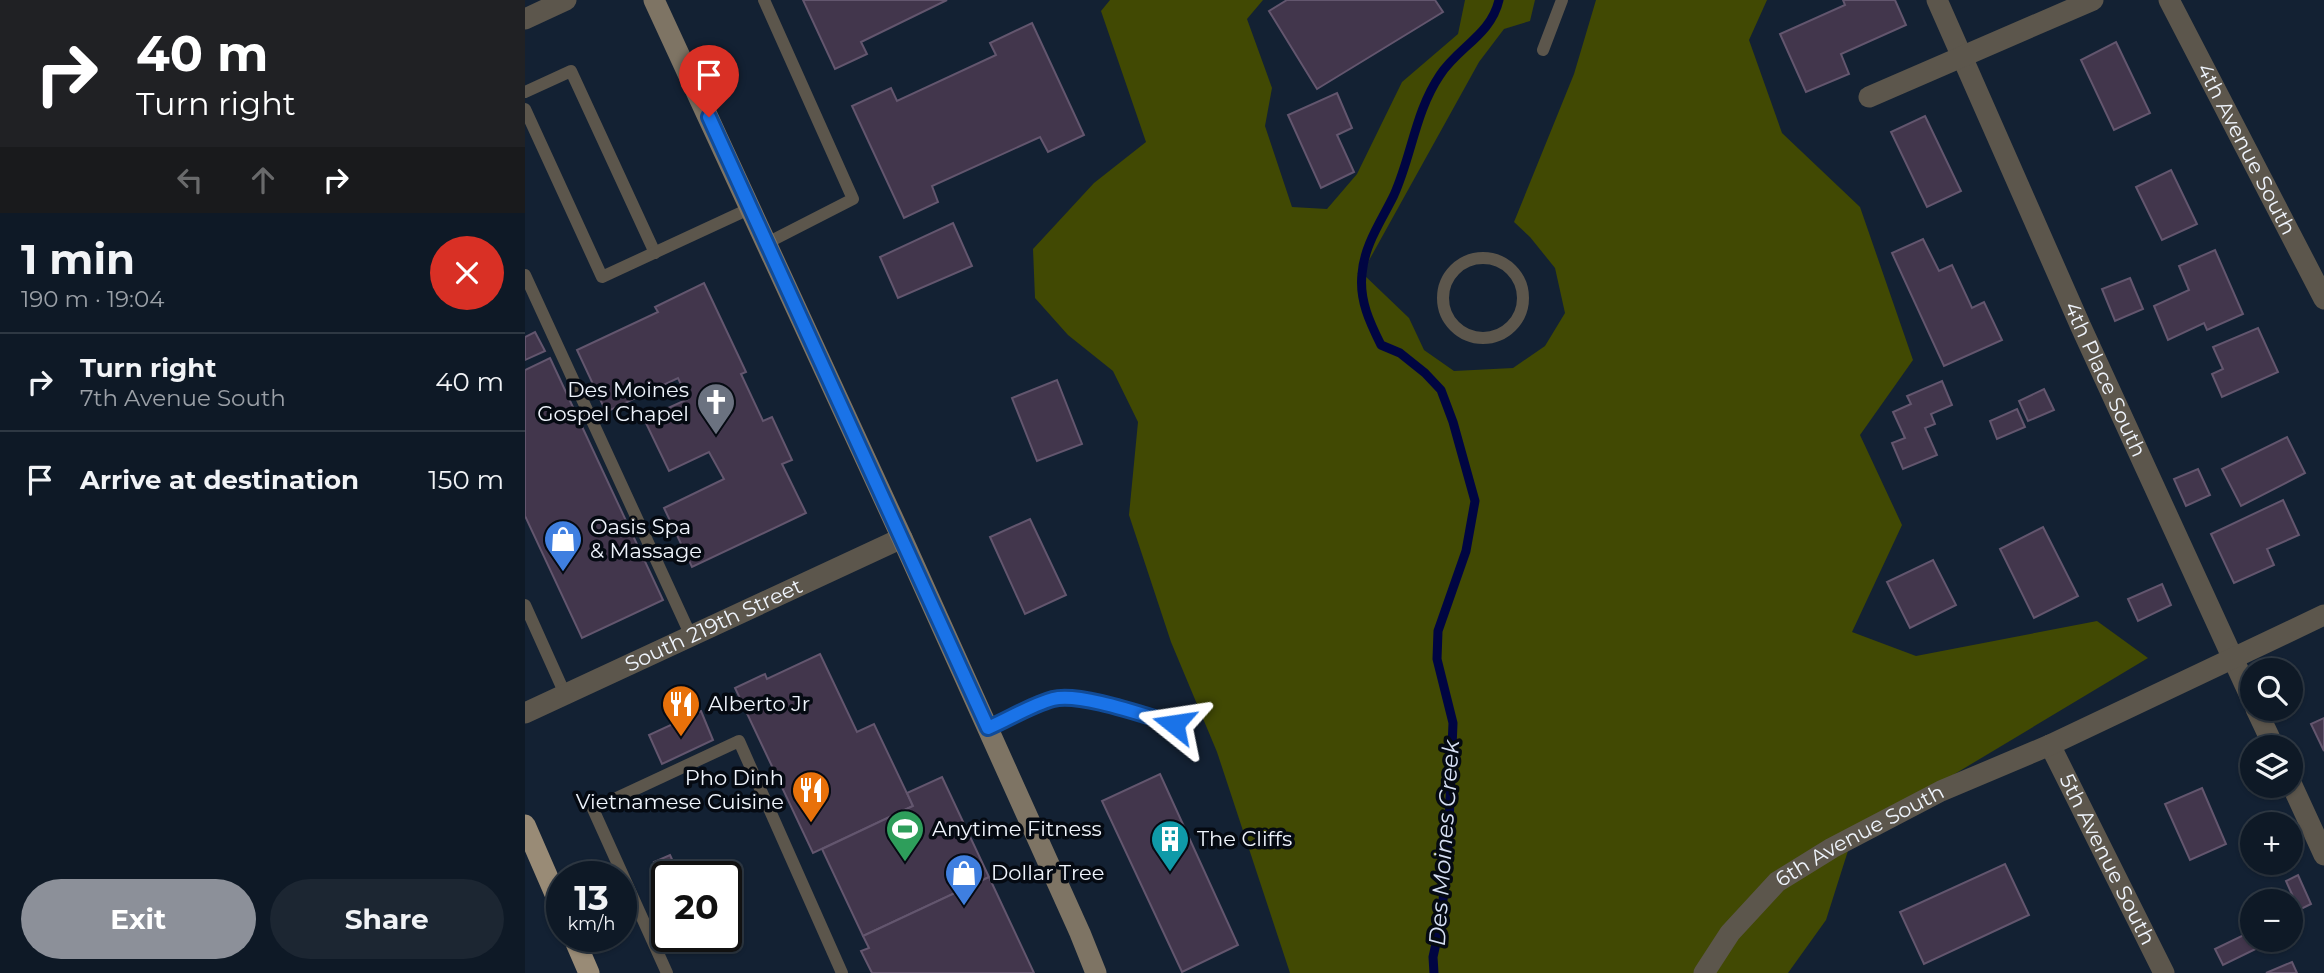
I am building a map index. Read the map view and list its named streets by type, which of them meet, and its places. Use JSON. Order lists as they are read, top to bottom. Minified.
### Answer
{"streets":{"street":["4th Avenue South","4th Place South","South 219th Street","6th Avenue South","5th Avenue South"]},"crossings":[["4th Place South","6th Avenue South"],["6th Avenue South","5th Avenue South"]],"water":["Des Moines Creek"],"places":{"church":["Des Moines Gospel Chapel"],"shop":["Oasis Spa & Massage","Dollar Tree"],"restaurant":["Alberto Jr","Pho Dinh Vietnamese Cuisine"],"sports":["Anytime Fitness"],"building":["The Cliffs"]},"page":{"turn":["40 m","Turn right"],"heading":["1 min","190 m · 19:04"],"list":[{"name":"Turn right","note":"7th Avenue South","value":"40 m"},{"name":"Arrive at destination","value":"150 m"}],"map_buttons":["+","−"],"speed":"13 km/h","limit":"20","buttons":["Exit","Share"]}}
